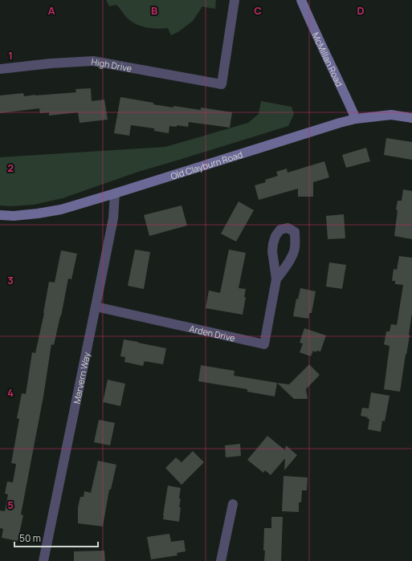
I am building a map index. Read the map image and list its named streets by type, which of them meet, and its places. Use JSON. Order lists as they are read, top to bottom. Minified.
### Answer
{"streets":{"main road":["McMillan Road","Old Clayburn Road"],"street":["High Drive","Arden Drive","Marvern Way"]},"crossings":[["McMillan Road","Old Clayburn Road"],["Old Clayburn Road","Marvern Way"],["Arden Drive","Marvern Way"]],"scale_bar":"50 m","grid":{"columns":["A","B","C","D"],"rows":["1","2","3","4","5"]}}
